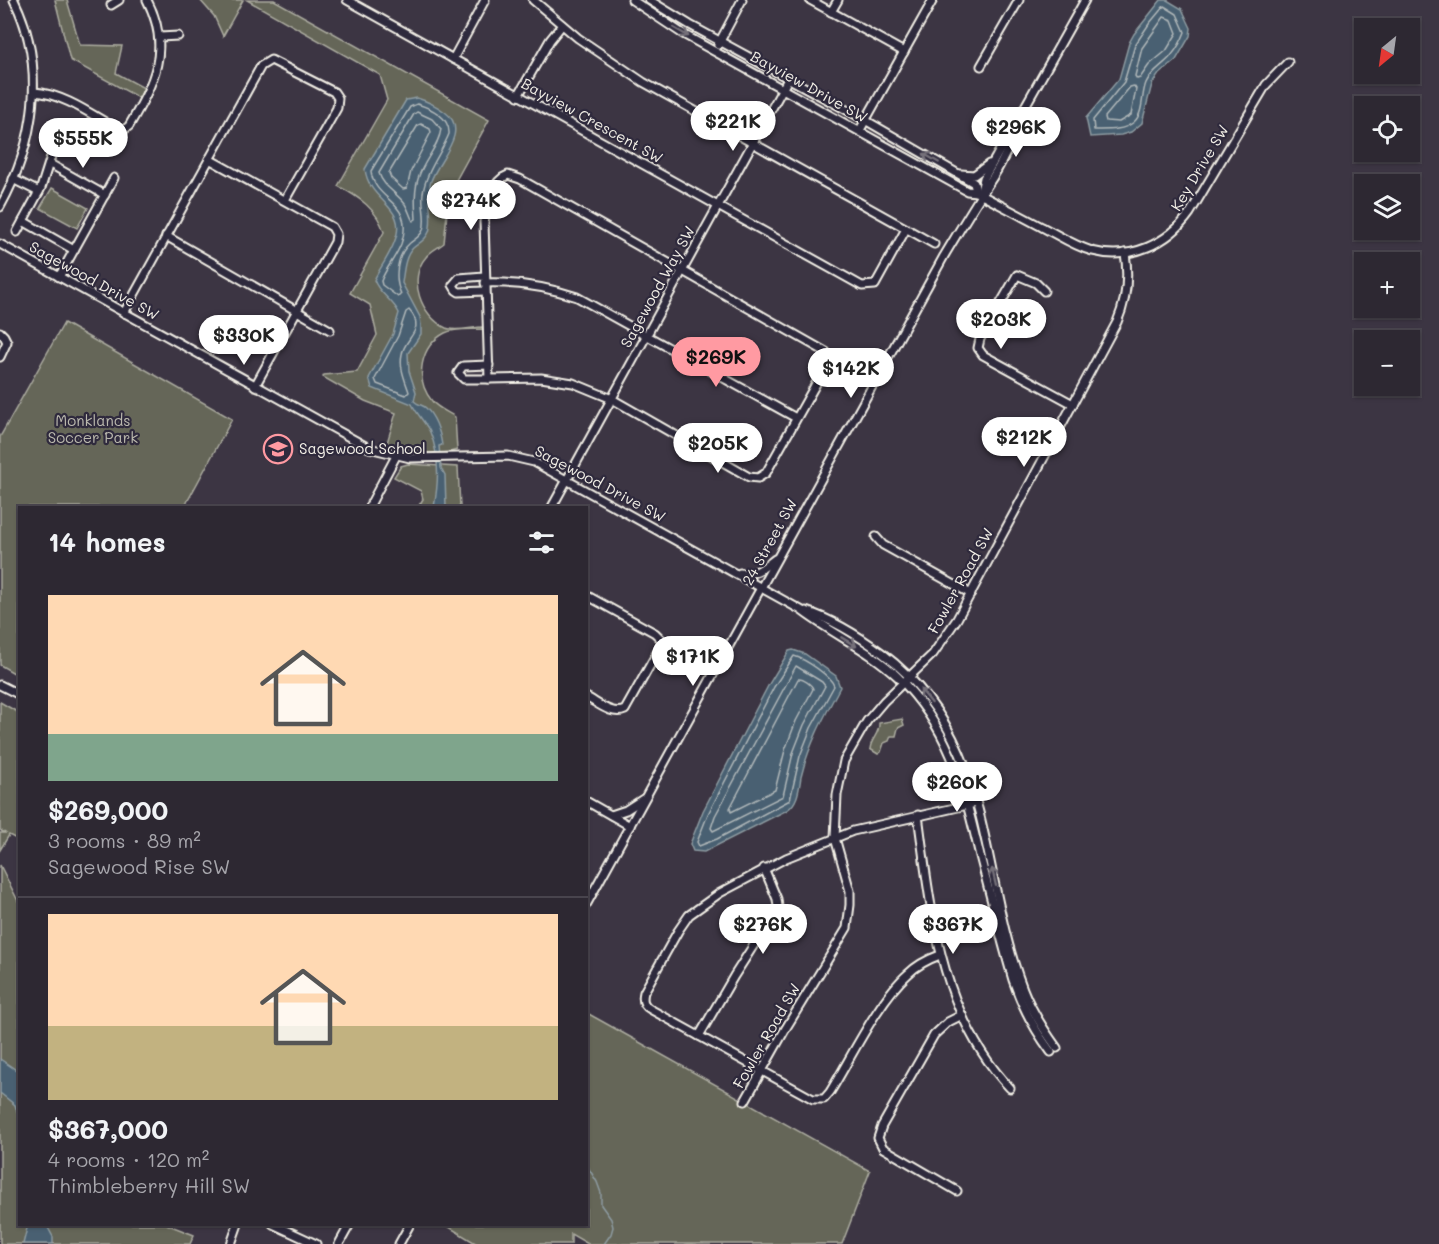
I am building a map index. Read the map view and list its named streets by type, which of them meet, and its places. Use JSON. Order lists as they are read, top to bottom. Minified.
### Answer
{"streets":{"street":["Bayview Drive SW","Bayview Crescent SW","Key Drive SW","Sagewood Drive SW","Sagewood Way SW","24 Street SW","Fowler Road SW"]},"crossings":[["Bayview Drive SW","Key Drive SW"],["Bayview Drive SW","Sagewood Way SW"],["Bayview Drive SW","24 Street SW"],["Bayview Crescent SW","Sagewood Way SW"],["Key Drive SW","24 Street SW"],["Key Drive SW","Fowler Road SW"],["Sagewood Drive SW","Sagewood Way SW"],["Sagewood Drive SW","24 Street SW"]],"parks":["Monklands Soccer Park"],"places":{"school or university":["Sagewood School"]},"north":"bottom left","page":{"map_buttons":["+","−"],"price":["$221K","$296K","$555K","$274K","$203K","$330K","$269K","$142K","$212K","$205K","$171K","$260K","$276K","$367K"],"heading":"14 homes","list":[{"name":"$269,000","note":"3 rooms · 89 m² · Sagewood Rise SW"},{"name":"$367,000","note":"4 rooms · 120 m² · Thimbleberry Hill SW"}]}}
